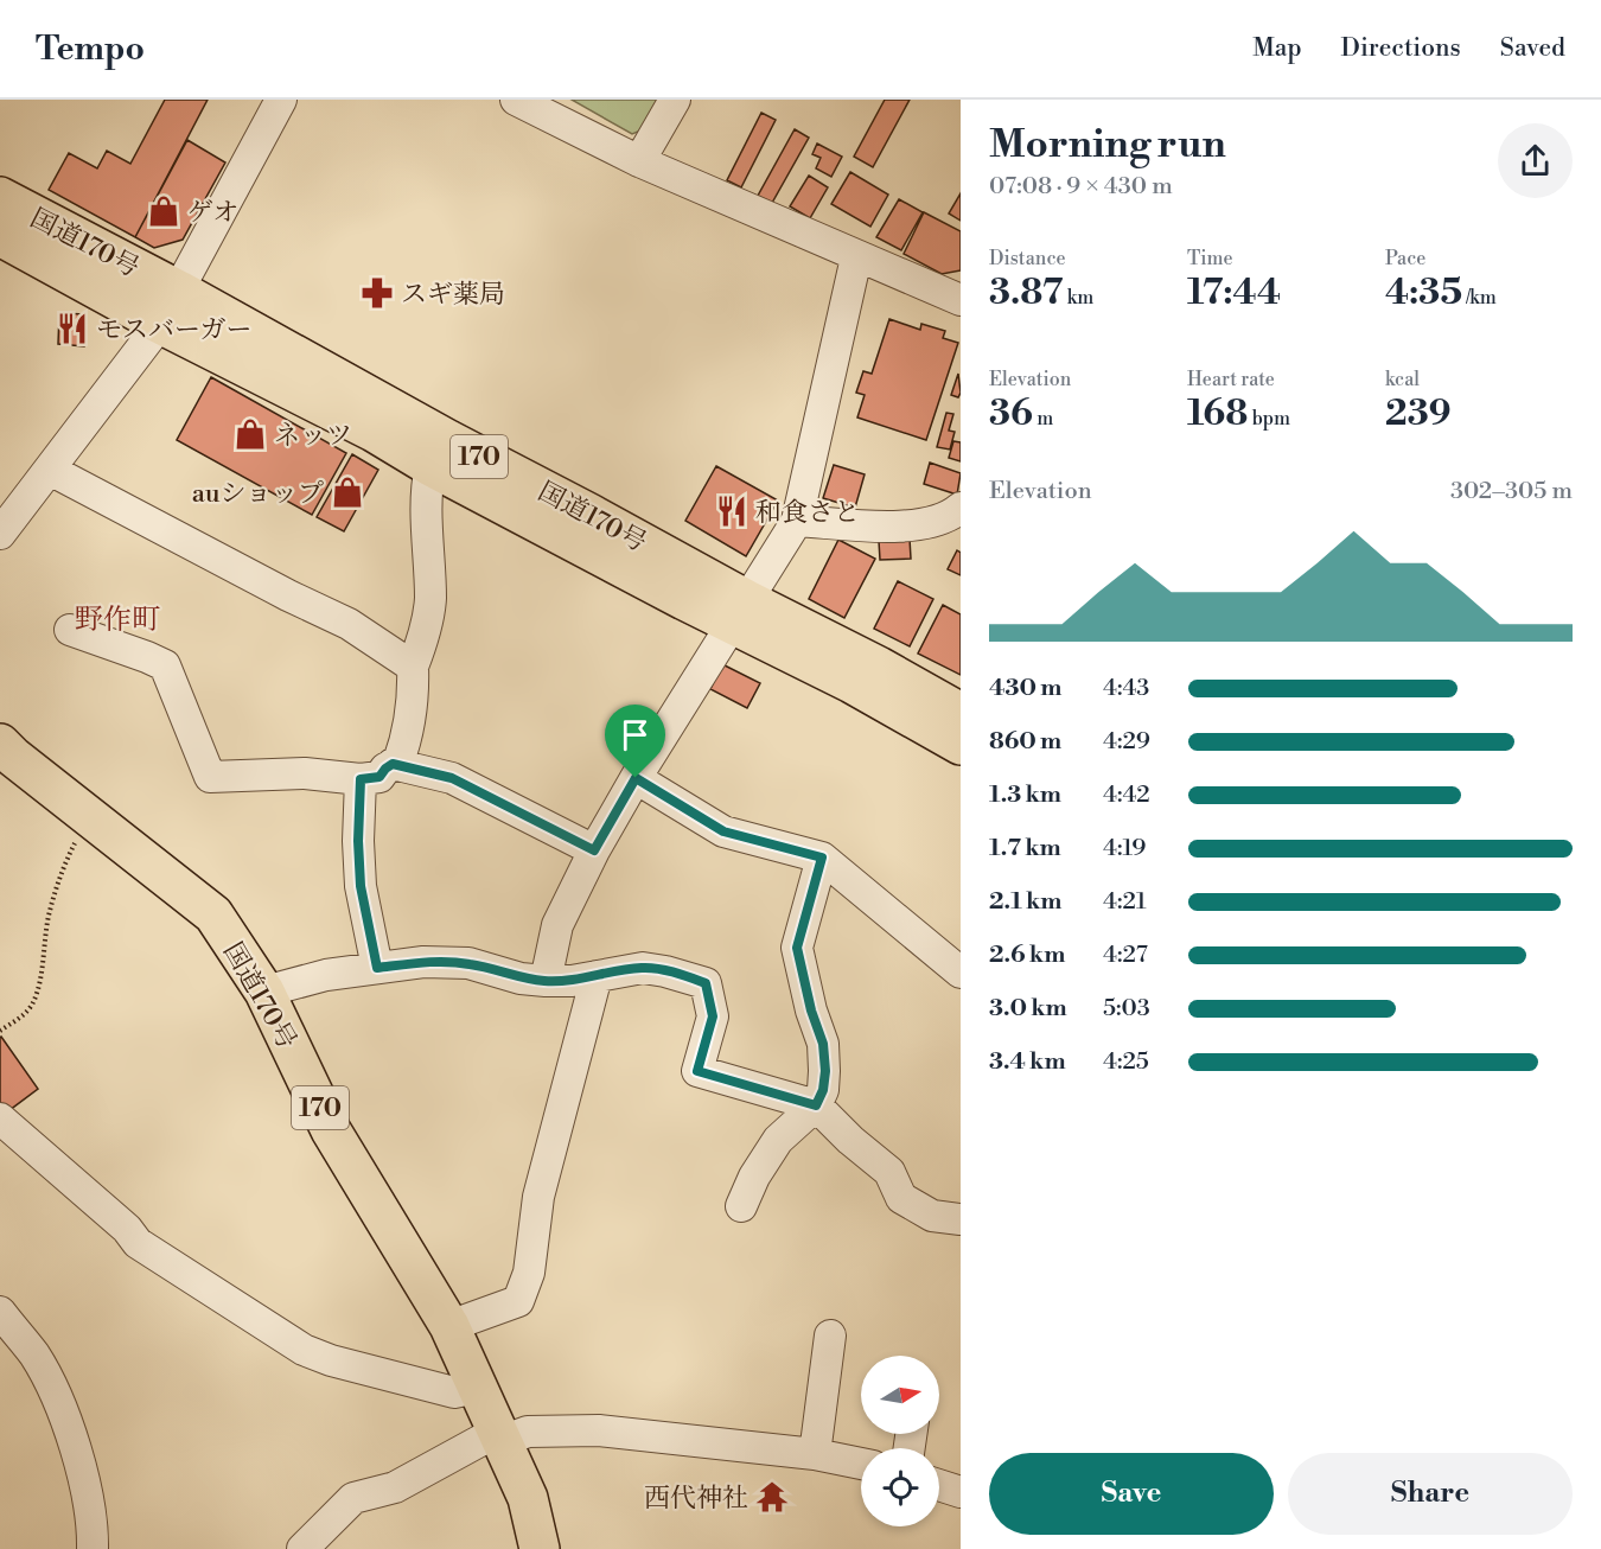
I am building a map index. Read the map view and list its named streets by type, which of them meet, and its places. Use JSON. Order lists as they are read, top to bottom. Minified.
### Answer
{"streets":{"highway":["国道170号","170"]},"districts":["野作町"],"places":{"shop":["ゲオ","ネッツ","auショップ"],"pharmacy":["スギ薬局"],"restaurant":["モスバーガー","和食さと"],"temple":["西代神社"]},"north":"right","page":{"header":"Tempo","nav":["Map","Directions","Saved"],"heading":["Morning run","07:08 · 9 × 430 m"],"stats":[["Distance","3.87 km"],["Time","17:44"],["Pace","4:35 /km"],["Elevation","36 m"],["Heart rate","168 bpm"],["kcal","239"]],"chart":["Elevation","302–305 m"],"list":[{"name":"430 m","note":"4:43"},{"name":"860 m","note":"4:29"},{"name":"1.3 km","note":"4:42"},{"name":"1.7 km","note":"4:19"},{"name":"2.1 km","note":"4:21"},{"name":"2.6 km","note":"4:27"},{"name":"3.0 km","note":"5:03"},{"name":"3.4 km","note":"4:25"}],"buttons":["Save","Share"]}}
